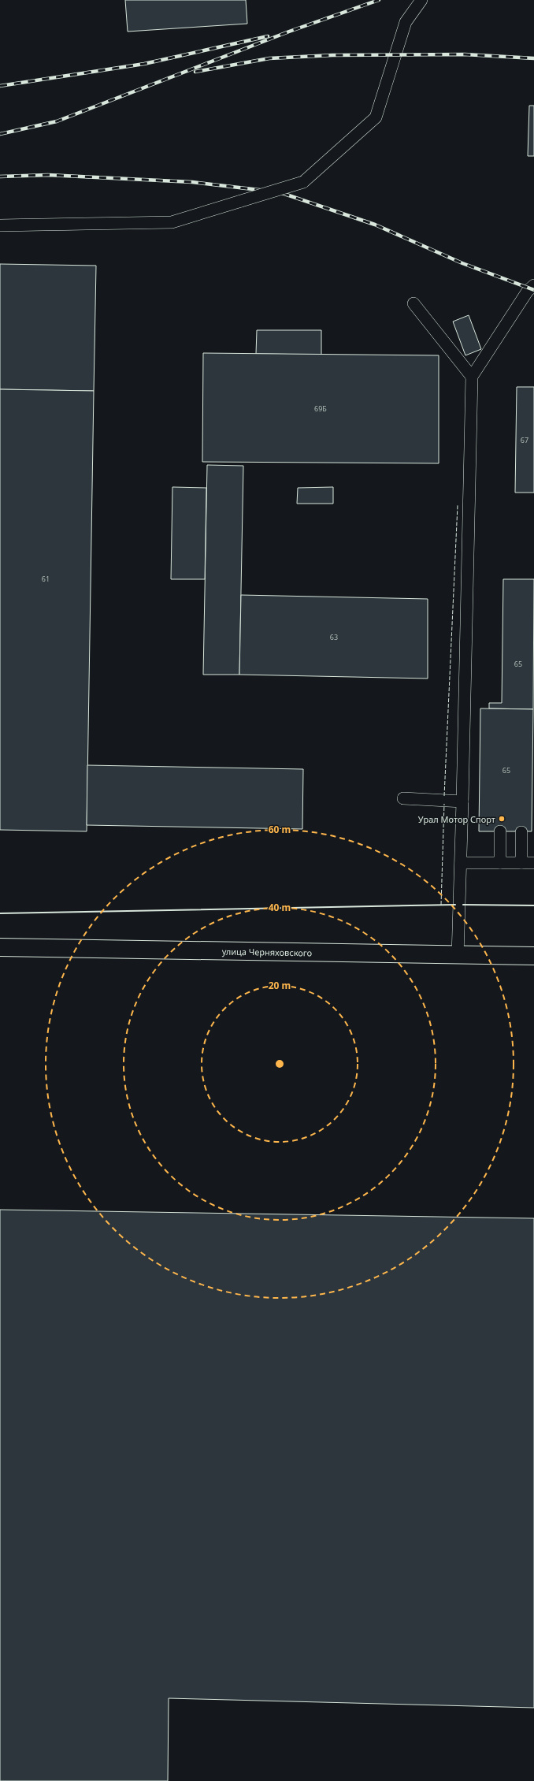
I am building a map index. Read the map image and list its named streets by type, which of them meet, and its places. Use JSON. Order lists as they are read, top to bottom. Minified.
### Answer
{"streets":{"street":["улица Черняховского"]},"places":["Урал Мотор Спорт"],"house_numbers":["69Б","67","61","63","65","65"],"rings":["60 m","40 m","20 m"]}
